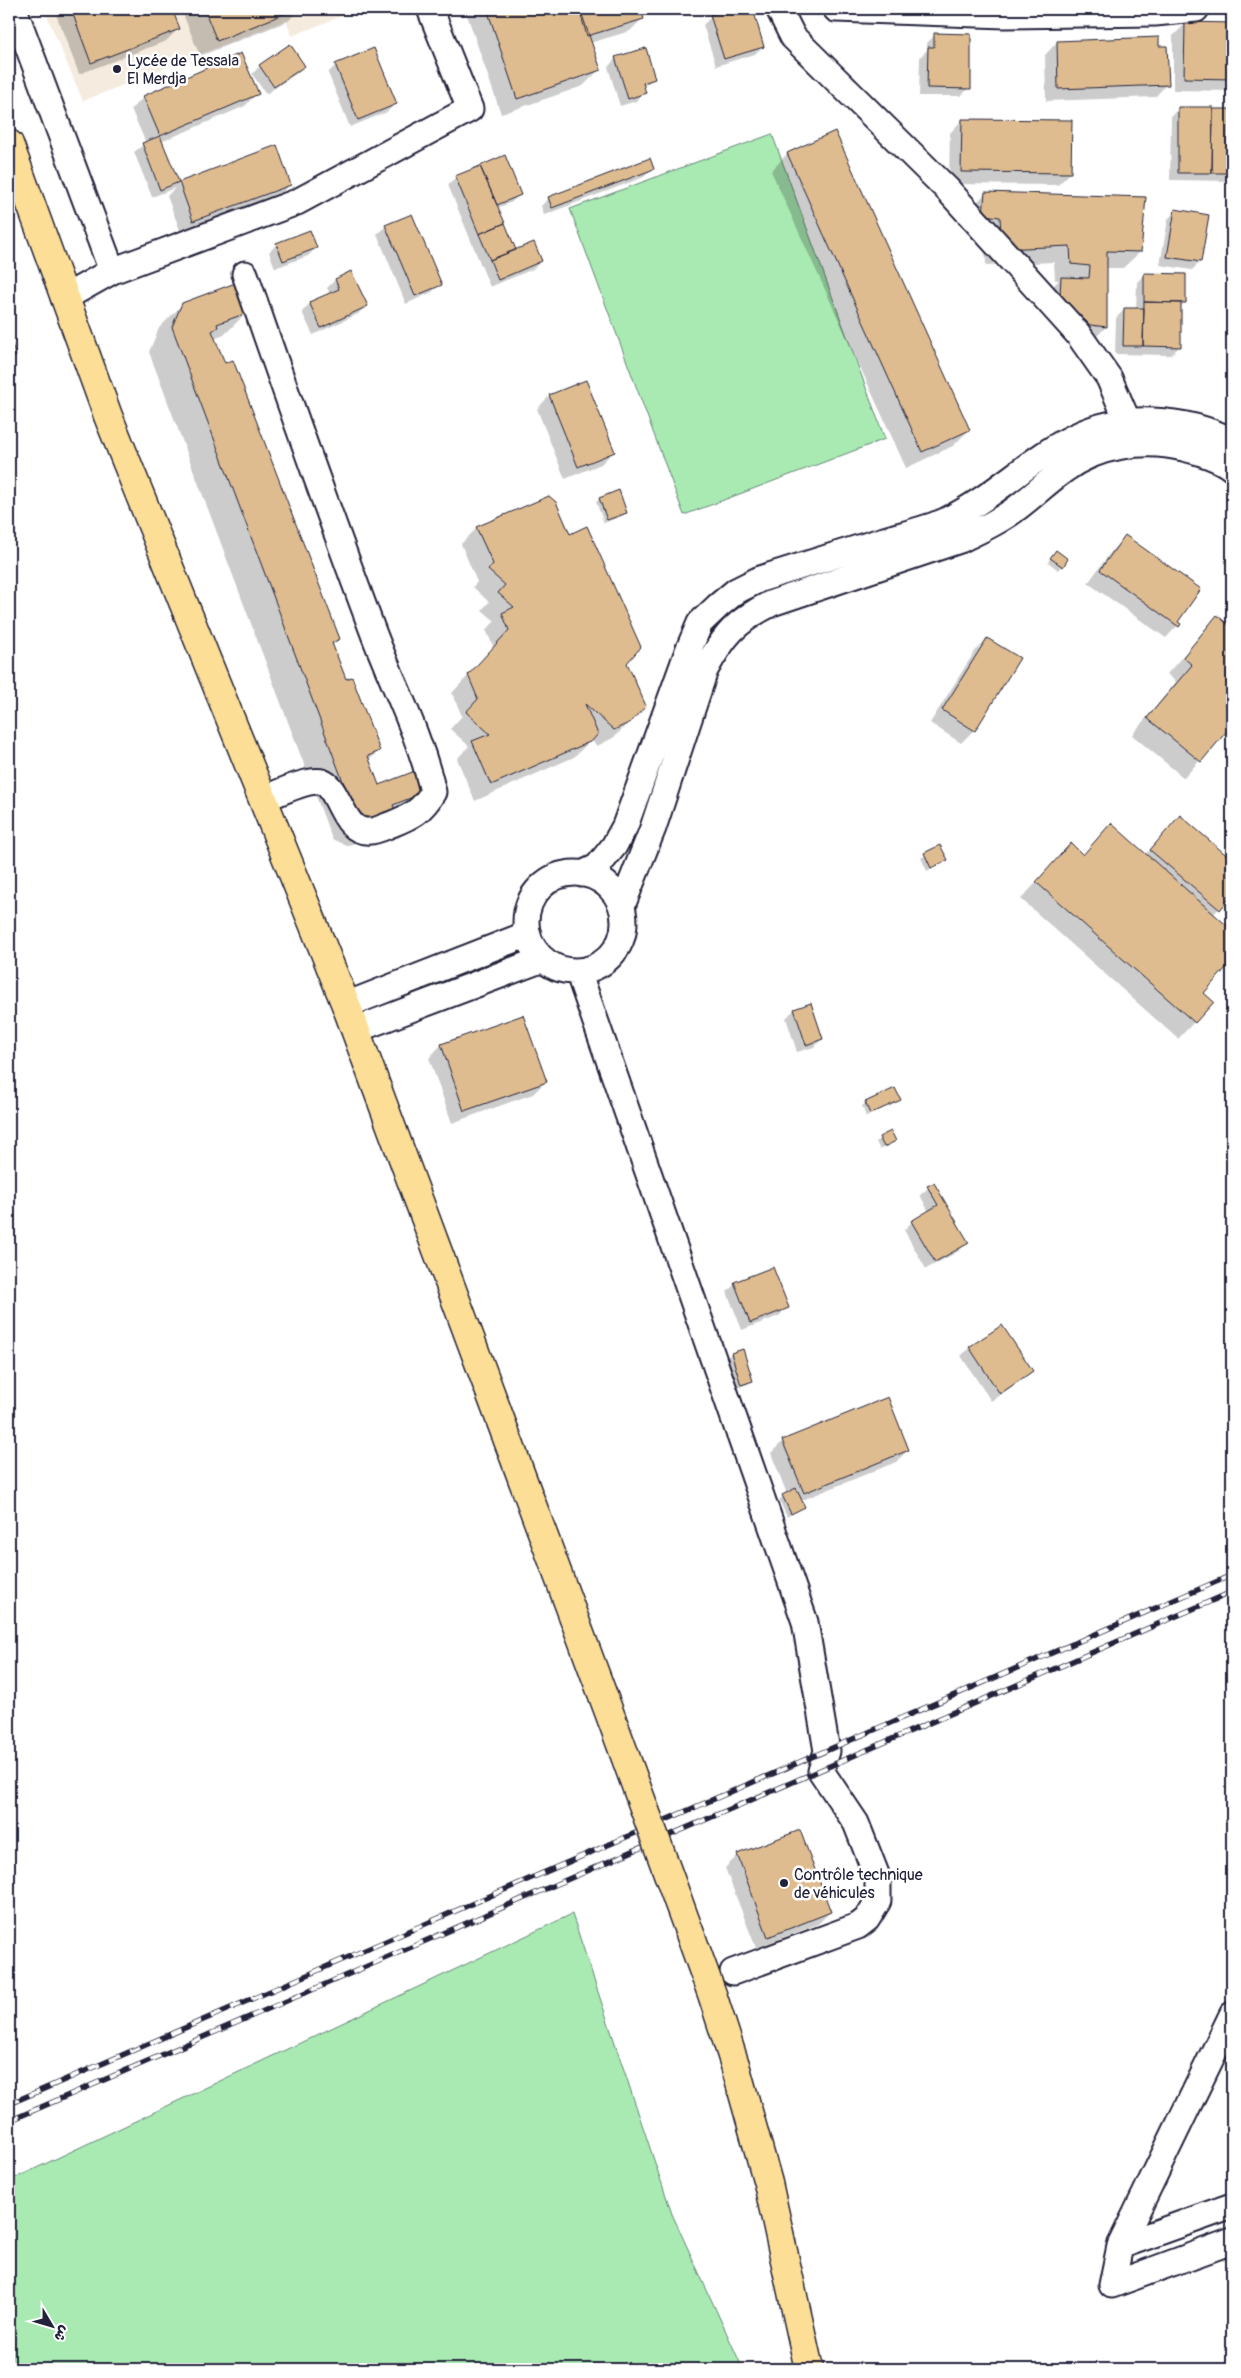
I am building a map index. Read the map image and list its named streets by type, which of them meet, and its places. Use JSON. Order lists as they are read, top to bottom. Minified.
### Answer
{"places":["Lycée de Tessala El Merdja","Contrôle technique de véhicules"],"north":"bottom right"}
